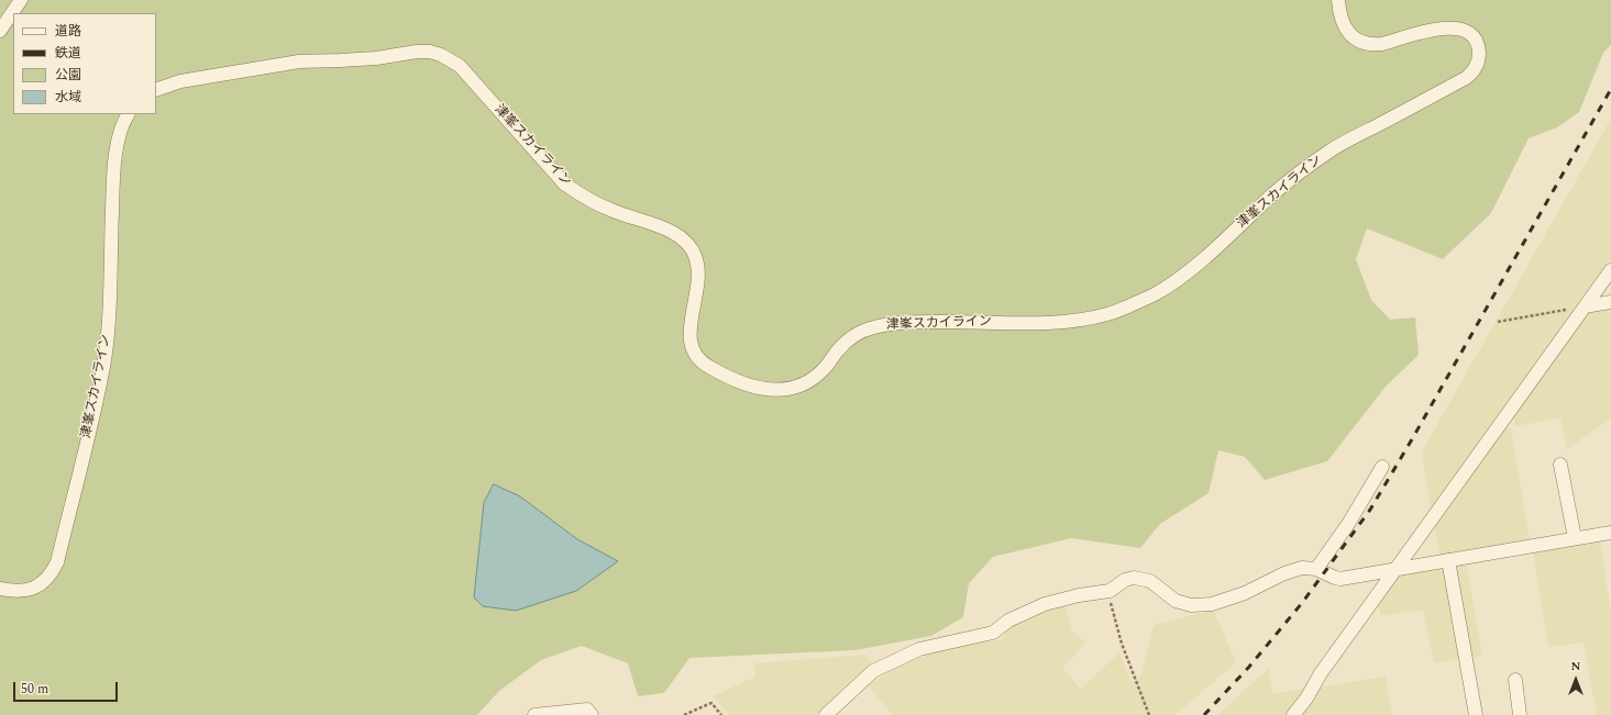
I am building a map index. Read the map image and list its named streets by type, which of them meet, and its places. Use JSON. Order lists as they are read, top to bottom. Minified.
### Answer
{"streets":{"street":["津峯スカイライン"]},"legend":["道路","鉄道","公園","水域"],"scale_bar":"50 m","north":"top"}
